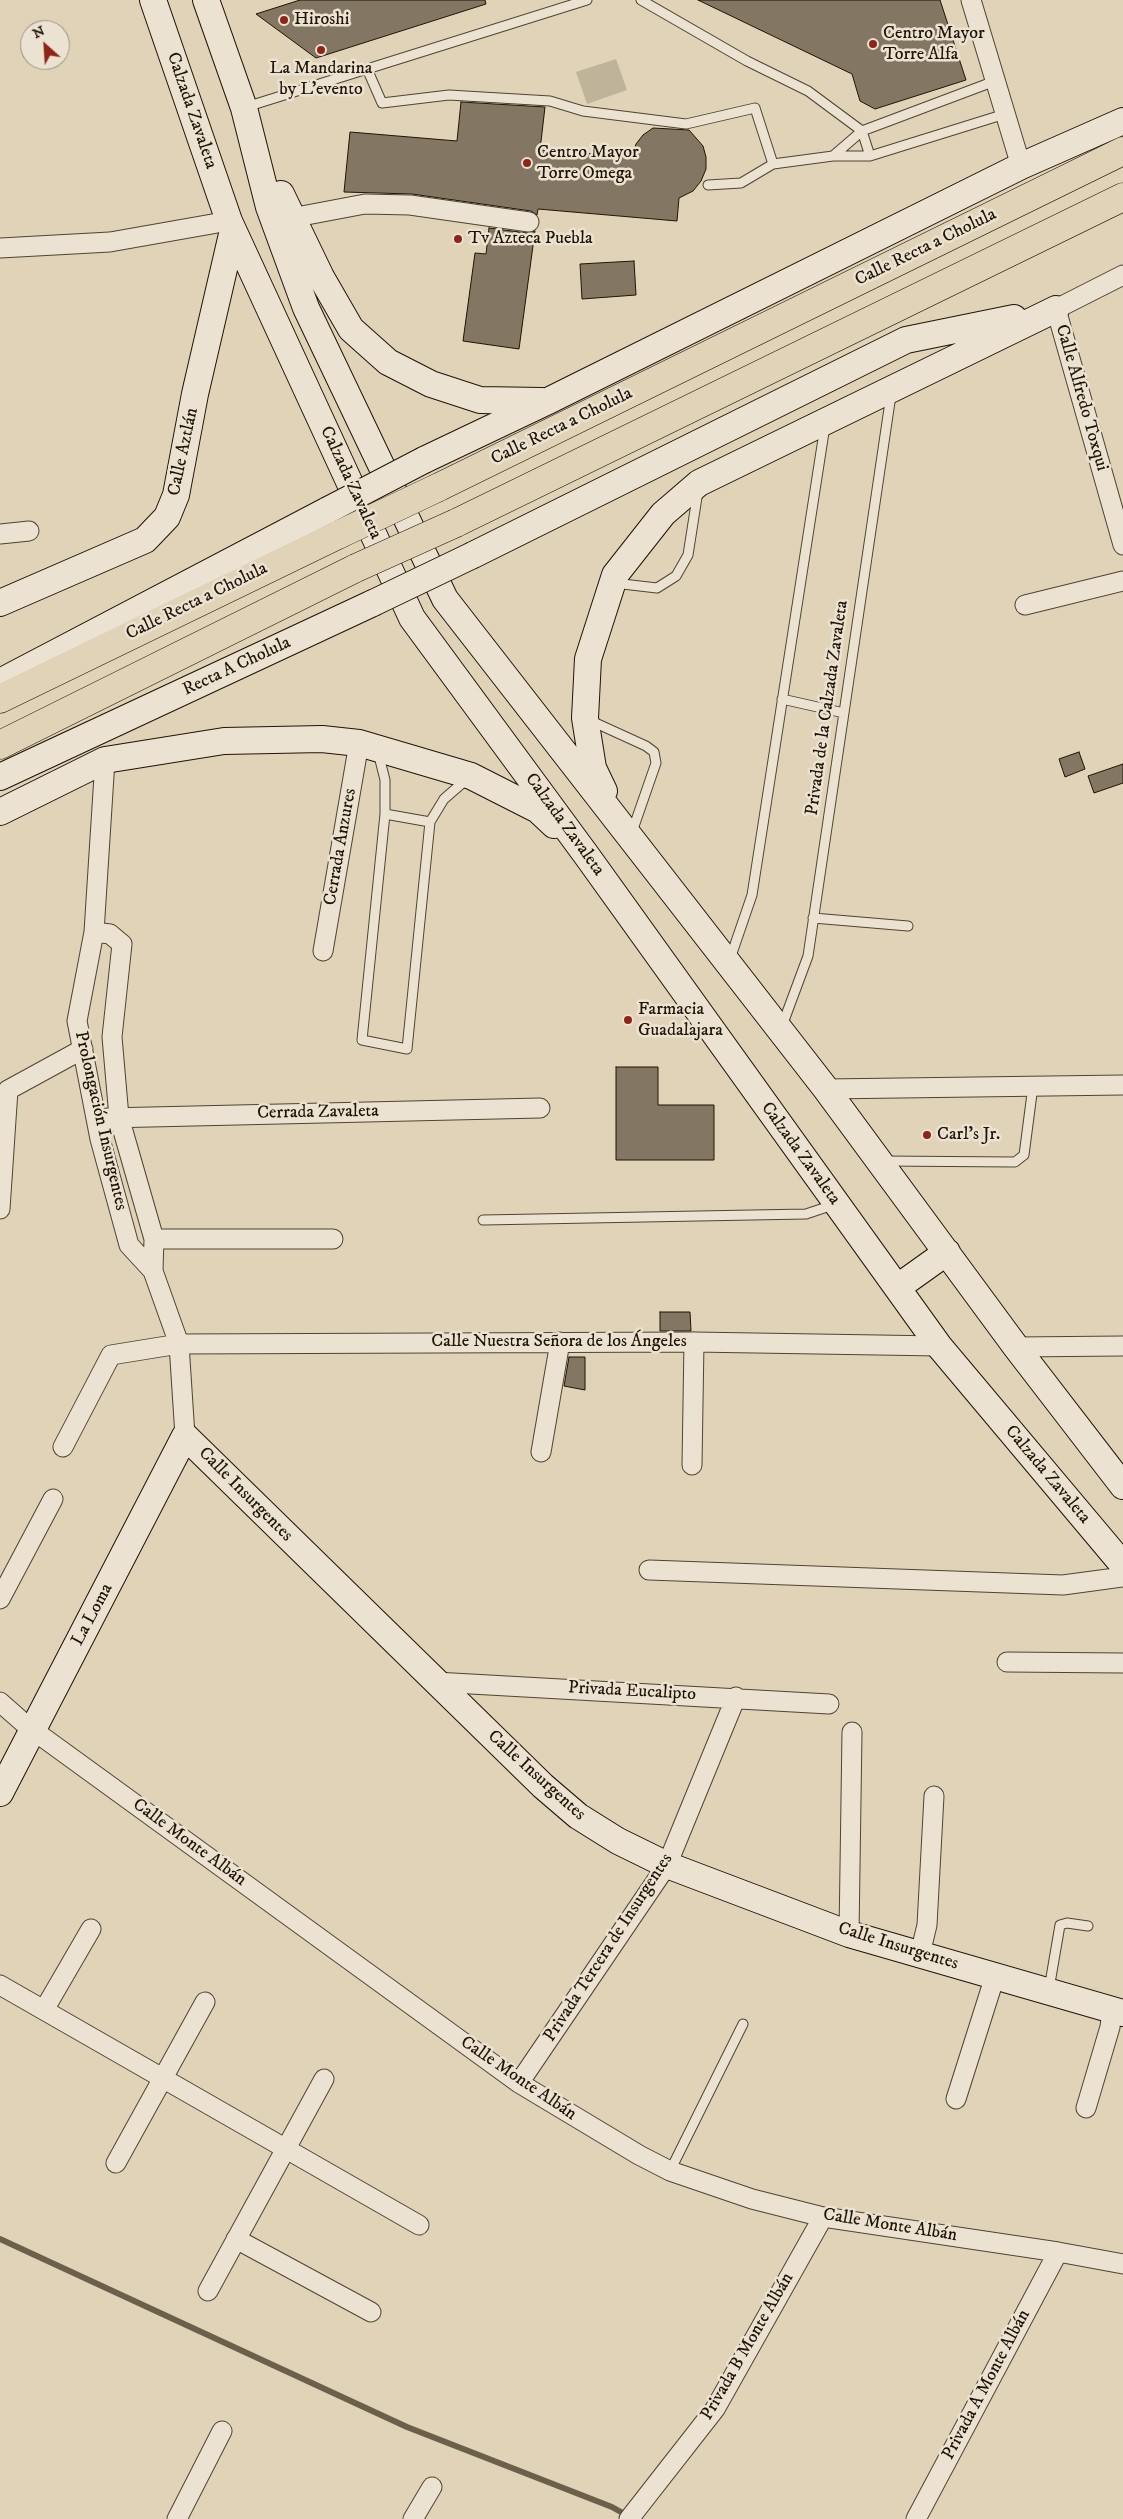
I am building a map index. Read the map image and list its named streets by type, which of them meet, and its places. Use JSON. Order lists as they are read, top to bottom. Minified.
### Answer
{"streets":{"main road":["Calzada Zavaleta","Calle Recta a Cholula","Calle Aztlán","Recta A Cholula","Calle Insurgentes","La Loma"],"street":["Calle Alfredo Toxqui","Cerrada Anzures","Cerrada Zavaleta","Prolongación Insurgentes","Calle Nuestra Señora de los Ángeles","Privada Eucalipto","Calle Monte Albán","Privada Tercera de Insurgentes","Privada B Monte Albán","Privada A Monte Albán"],"lane":["Privada de la Calzada Zavaleta"]},"crossings":[["Calzada Zavaleta","Calle Aztlán"],["Calzada Zavaleta","Privada de la Calzada Zavaleta"],["Calzada Zavaleta","Calle Nuestra Señora de los Ángeles"],["Calle Alfredo Toxqui","Recta A Cholula"],["Cerrada Zavaleta","Prolongación Insurgentes"],["Prolongación Insurgentes","Calle Nuestra Señora de los Ángeles"],["Prolongación Insurgentes","Calle Insurgentes"],["Prolongación Insurgentes","La Loma"],["Calle Insurgentes","La Loma"],["Calle Insurgentes","Privada Eucalipto"],["Calle Insurgentes","Privada Tercera de Insurgentes"],["La Loma","Calle Monte Albán"],["Privada Eucalipto","Privada Tercera de Insurgentes"],["Calle Monte Albán","Privada Tercera de Insurgentes"],["Calle Monte Albán","Privada B Monte Albán"],["Calle Monte Albán","Privada A Monte Albán"]],"places":["Hiroshi","Centro Mayor Torre Alfa","La Mandarina by L'evento","Centro Mayor Torre Omega","Tv Azteca Puebla","Farmacia Guadalajara","Carl's Jr."],"north":"top left"}
